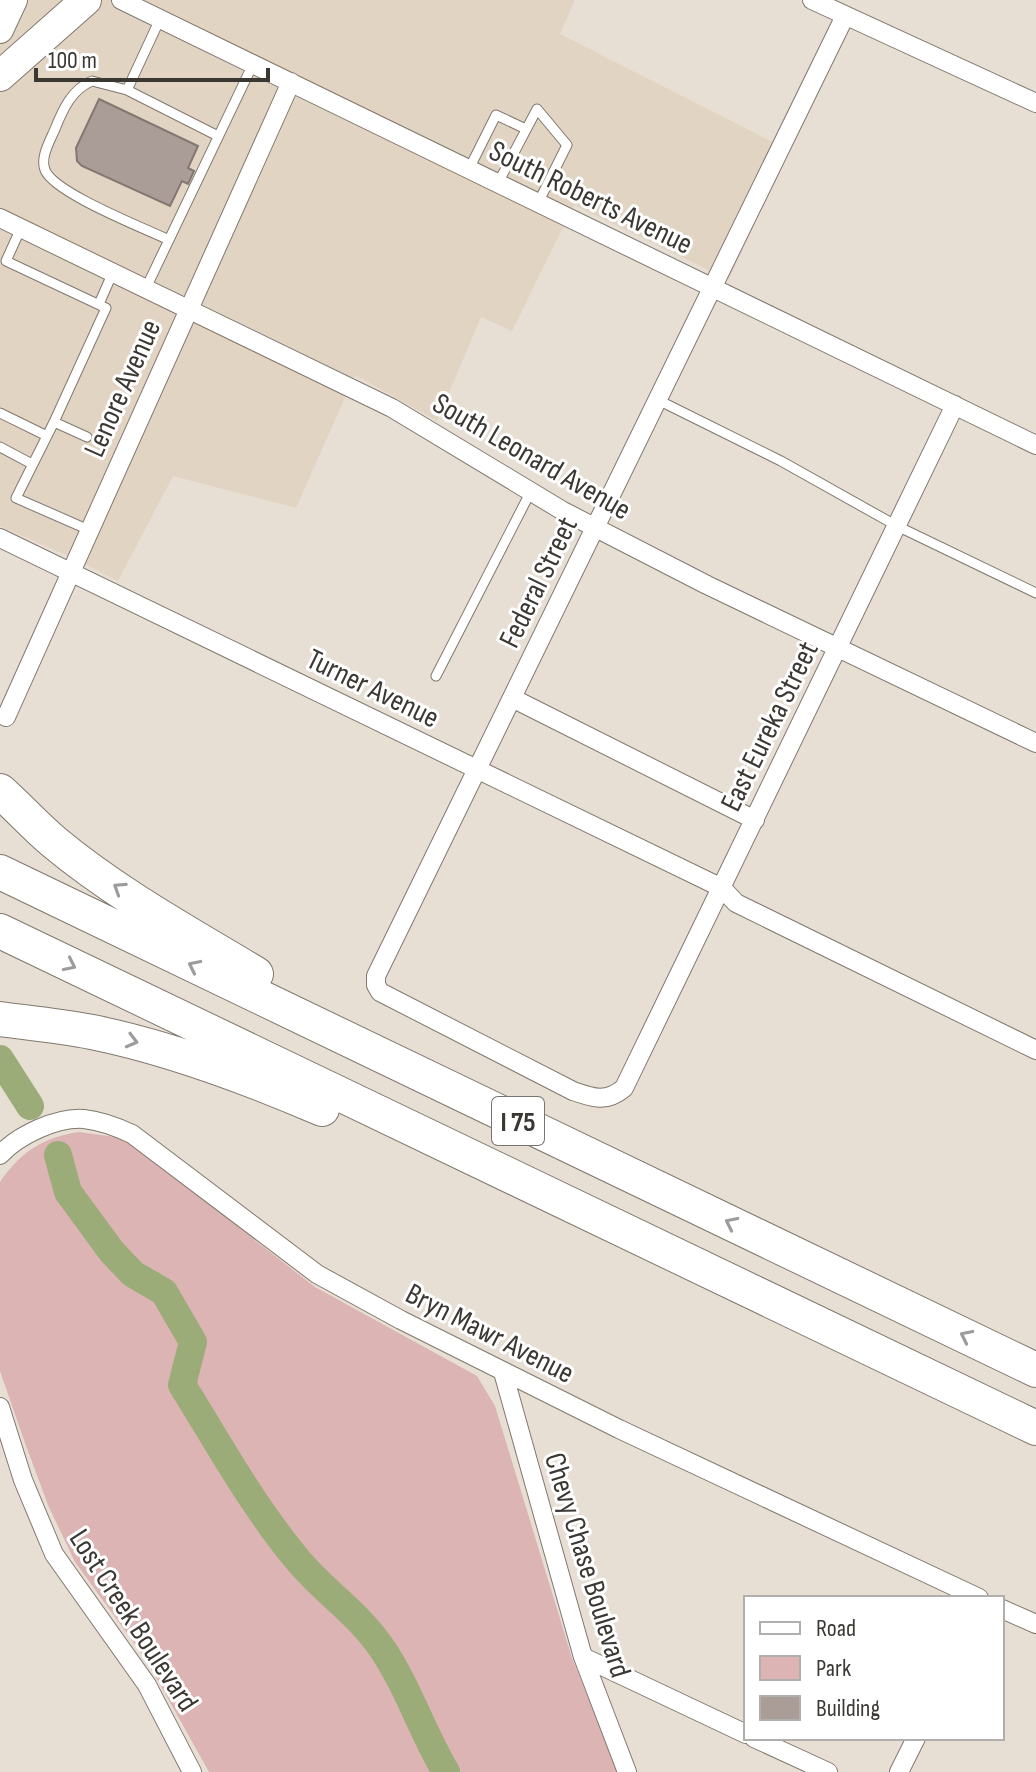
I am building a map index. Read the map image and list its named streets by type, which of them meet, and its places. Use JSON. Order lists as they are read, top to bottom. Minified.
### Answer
{"streets":{"highway":["I 75"],"street":["South Roberts Avenue","Lenore Avenue","South Leonard Avenue","Federal Street","Turner Avenue","East Eureka Street","Bryn Mawr Avenue","Chevy Chase Boulevard","Lost Creek Boulevard"]},"crossings":[["South Roberts Avenue","Lenore Avenue"],["South Roberts Avenue","Federal Street"],["South Roberts Avenue","East Eureka Street"],["Lenore Avenue","South Leonard Avenue"],["Lenore Avenue","Turner Avenue"],["South Leonard Avenue","Federal Street"],["South Leonard Avenue","East Eureka Street"],["Federal Street","Turner Avenue"],["Federal Street","East Eureka Street"],["Turner Avenue","East Eureka Street"],["Bryn Mawr Avenue","Chevy Chase Boulevard"]],"legend":["Road","Park","Building"],"scale_bar":"100 m"}
